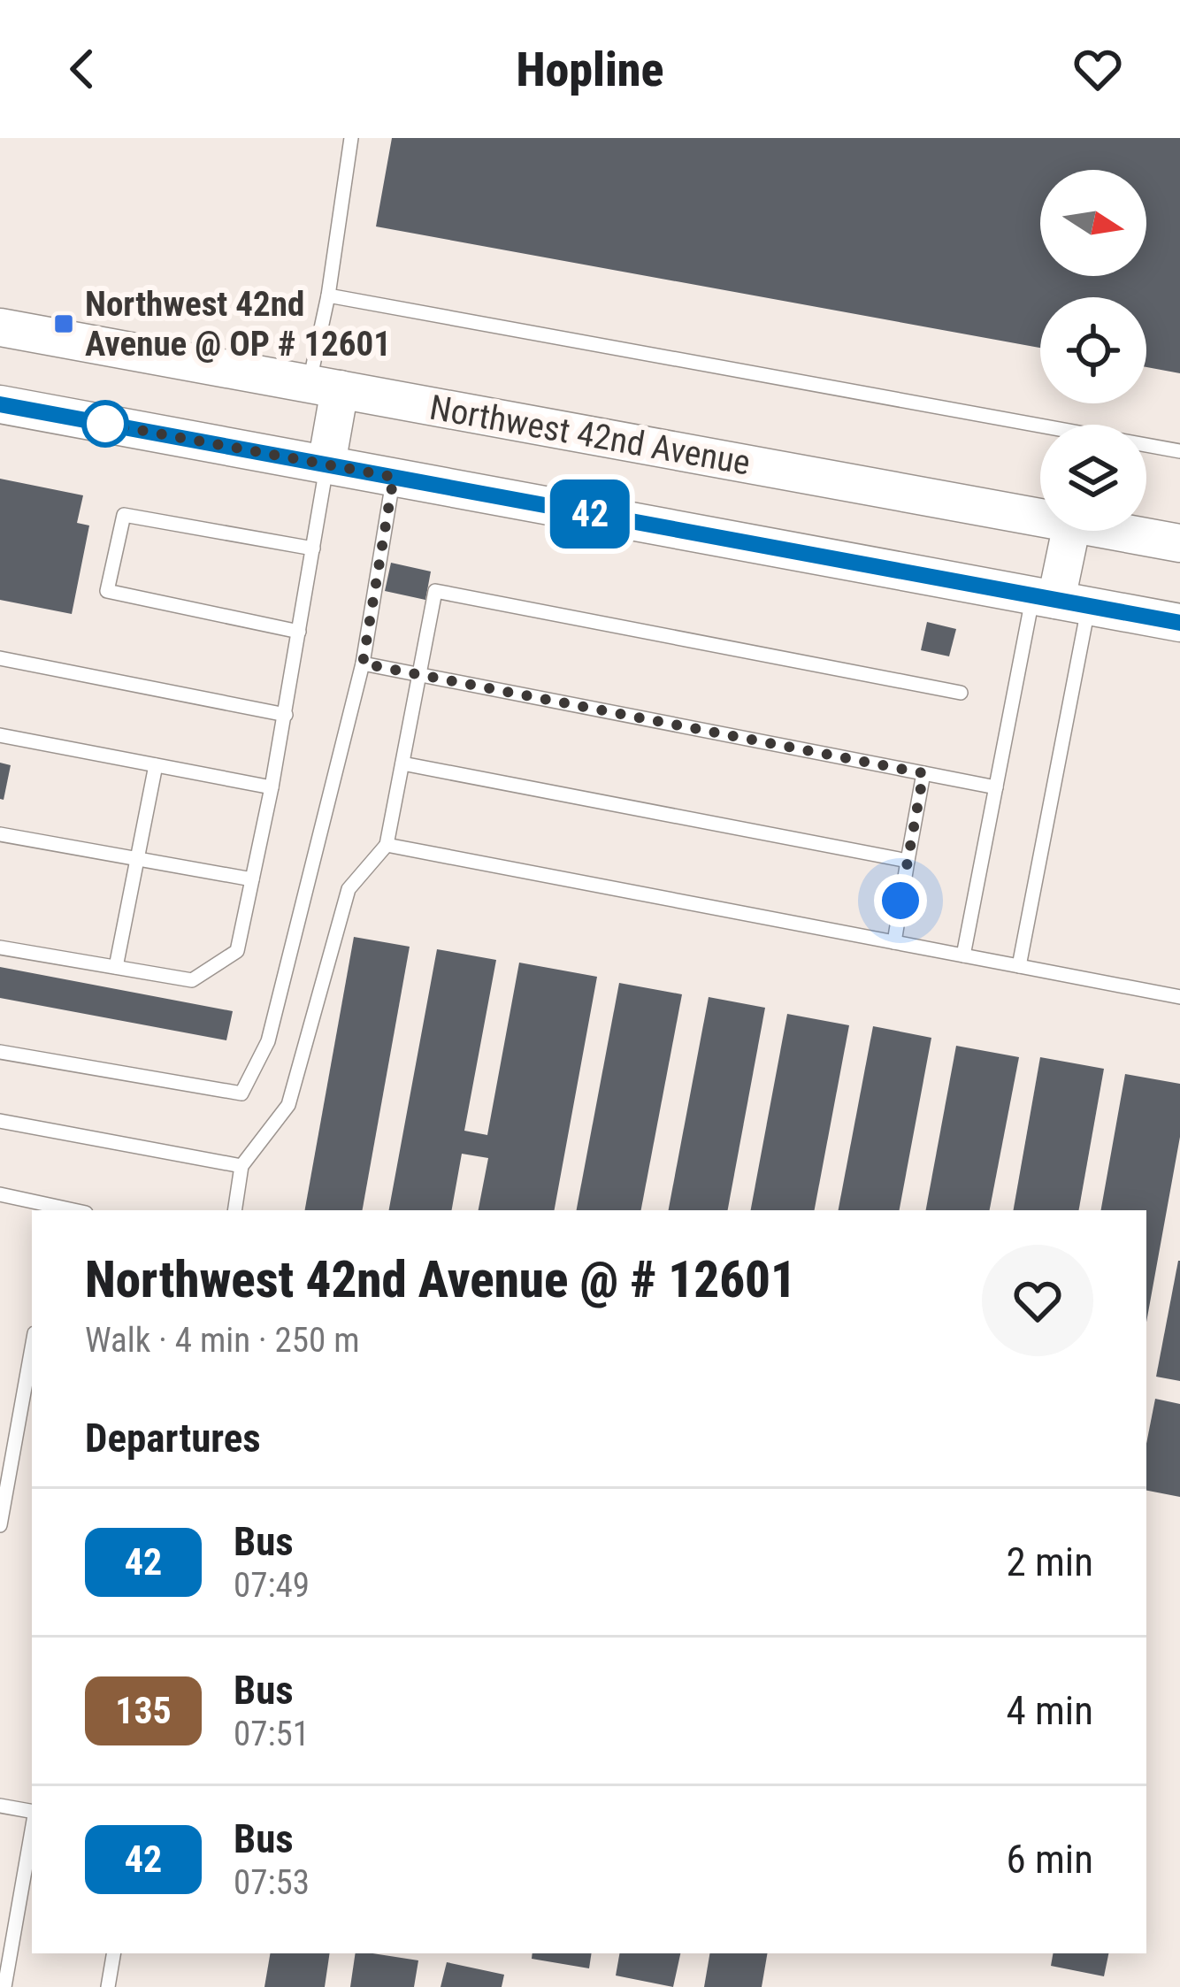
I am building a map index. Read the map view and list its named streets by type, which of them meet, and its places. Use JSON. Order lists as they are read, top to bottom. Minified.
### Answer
{"streets":{"main road":["Northwest 42nd Avenue"]},"places":{"transit":["Northwest 42nd Avenue @ OP # 12601"]},"lines":["bus line 42"],"north":"right","page":{"header":"Hopline","on_map":"42","heading":[["Northwest 42nd Avenue @ # 12601","Walk · 4 min · 250 m"],"Departures"],"list":[{"mark":"42","name":"Bus","note":"07:49","value":"2 min"},{"mark":"135","name":"Bus","note":"07:51","value":"4 min"},{"mark":"42","name":"Bus","note":"07:53","value":"6 min"}]}}
